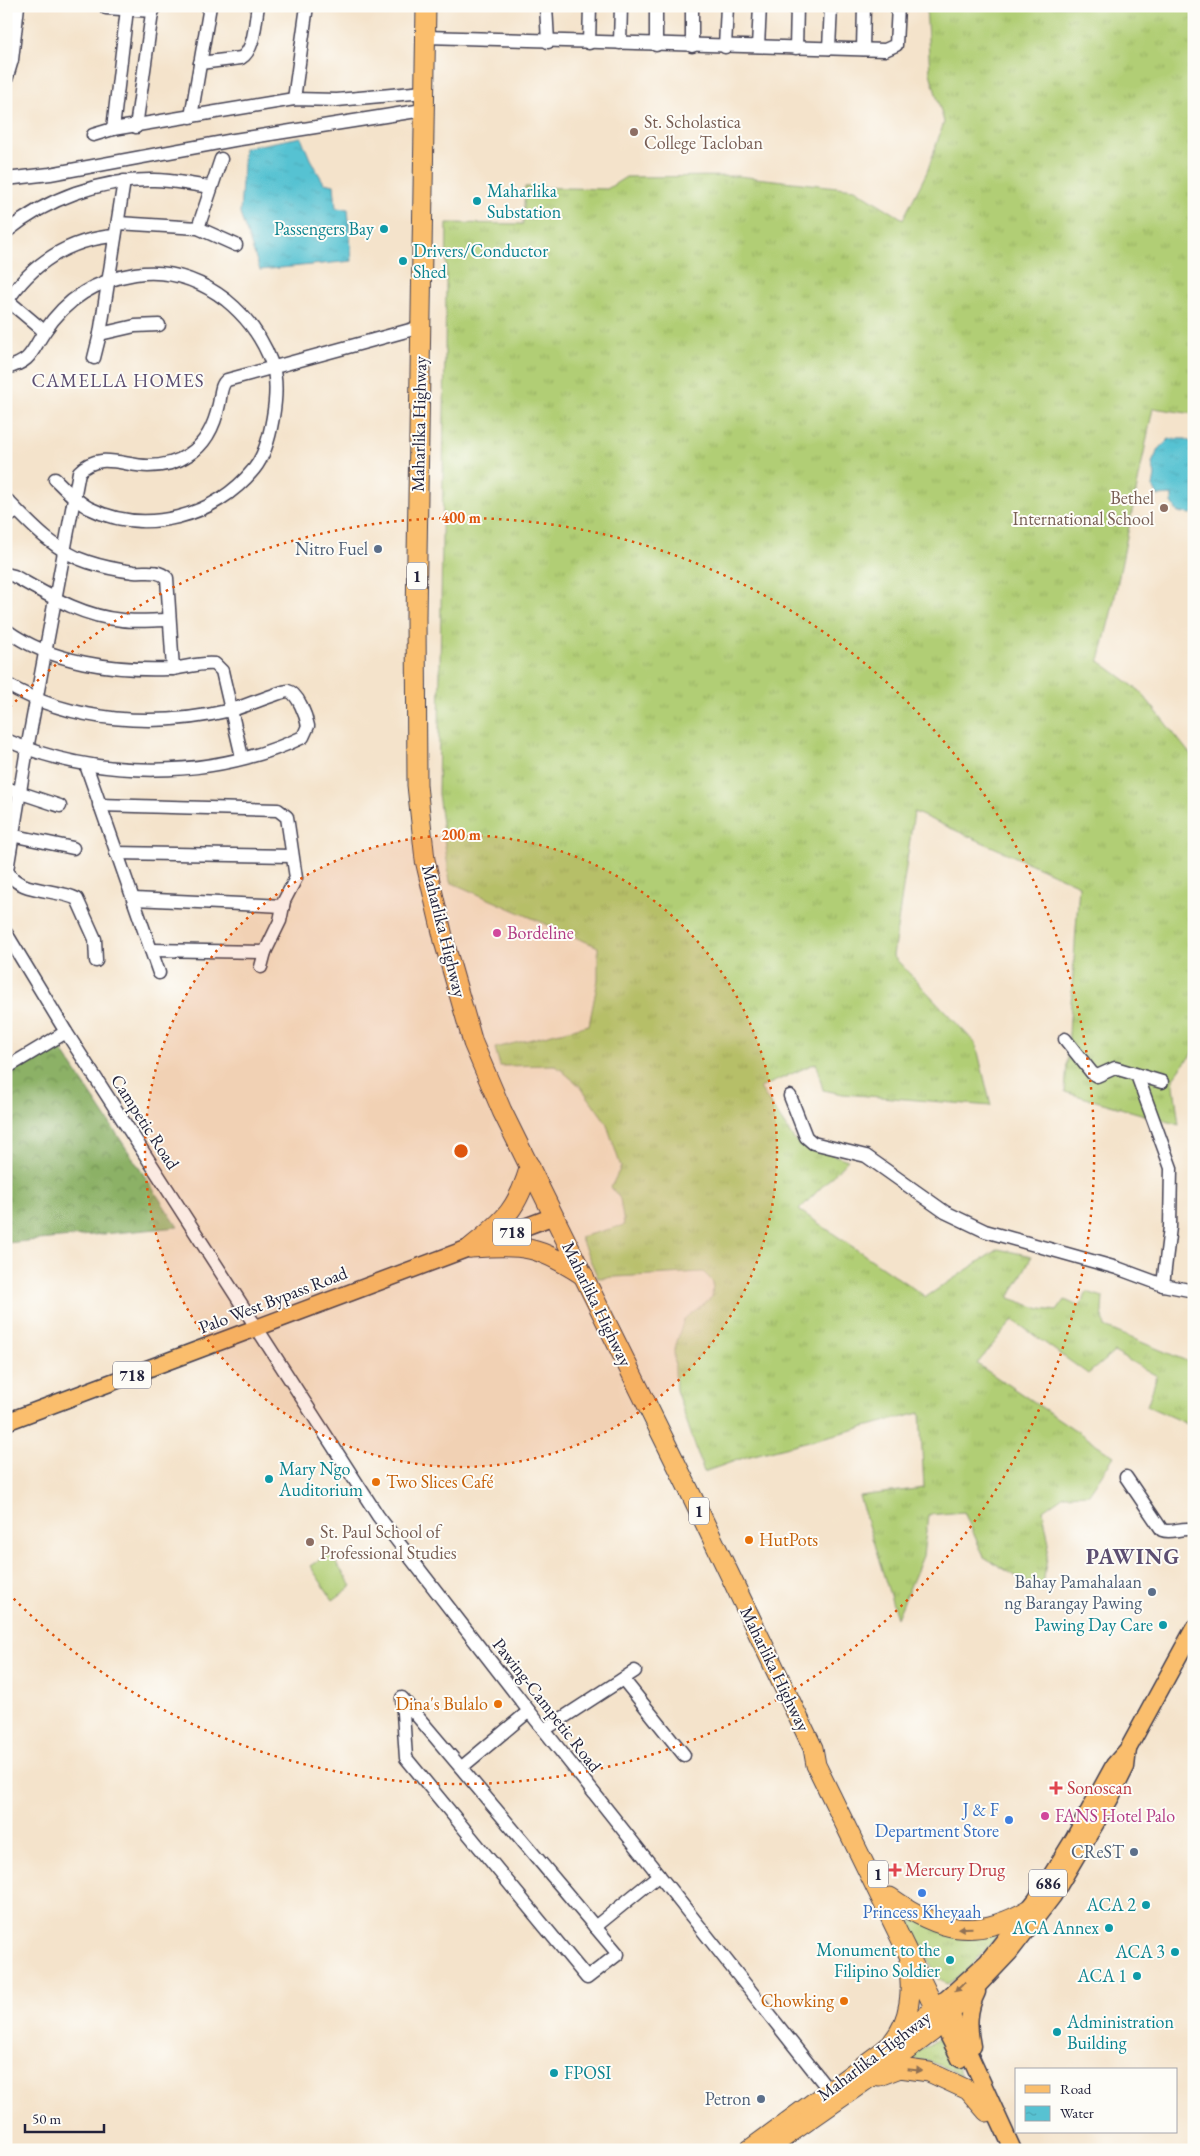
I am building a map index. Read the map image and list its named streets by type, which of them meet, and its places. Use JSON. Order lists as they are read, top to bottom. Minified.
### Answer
{"streets":{"highway":["Maharlika Highway","1","686"],"main road":["718","Palo West Bypass Road"],"street":["Campetic Road","Pawing-Campetic Road"]},"crossings":[["Maharlika Highway","1"],["Maharlika Highway","Palo West Bypass Road"],["Maharlika Highway","Pawing-Campetic Road"],["Maharlika Highway","686"],["Campetic Road","Palo West Bypass Road"],["Campetic Road","Pawing-Campetic Road"],["Palo West Bypass Road","Pawing-Campetic Road"]],"districts":["CAMELLA HOMES","PAWING"],"places":{"other":["St. Scholastica College Tacloban","Maharlika Substation","Passengers Bay","Drivers/Conductor Shed","Bethel International School","Nitro Fuel","Bordeline","Mary Ngo Auditorium","Two Slices Café","HutPots","St. Paul School of Professional Studies","Bahay Pamahalaan ng Barangay Pawing","Pawing Day Care","Dina's Bulalo","FANS Hotel Palo","J & F Department Store","CReST","Princess Kheyaah","ACA 2","ACA Annex","ACA 3","Monument to the Filipino Soldier","ACA 1","Chowking","Administration Building","FPOSI","Petron"],"health":["Sonoscan","Mercury Drug"]},"legend":["Road","Water"],"scale_bar":"50 m","rings":["400 m","200 m"]}
